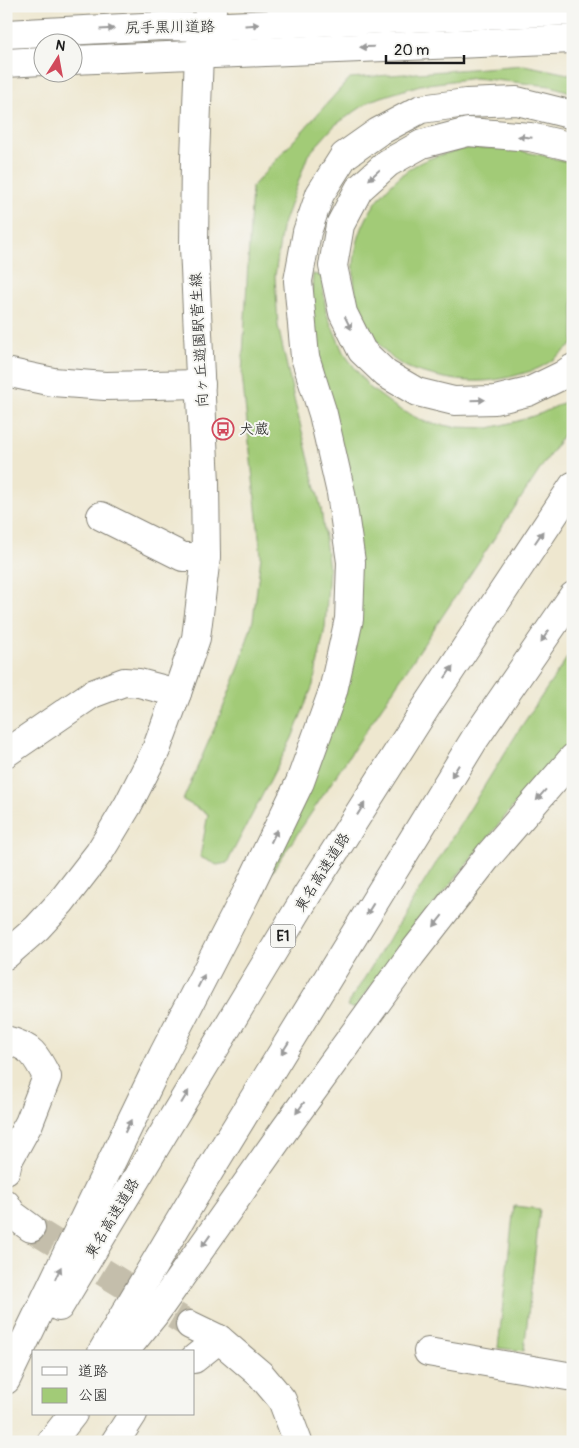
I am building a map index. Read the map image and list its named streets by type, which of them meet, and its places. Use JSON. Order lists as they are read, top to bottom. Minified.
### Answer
{"streets":{"main road":["尻手黒川道路","向ヶ丘遊園駅菅生線","東名高速道路","E1"]},"crossings":[["尻手黒川道路","向ヶ丘遊園駅菅生線"]],"places":{"bus stop":["犬蔵"]},"legend":["道路","公園"],"scale_bar":"20 m","north":"top"}
